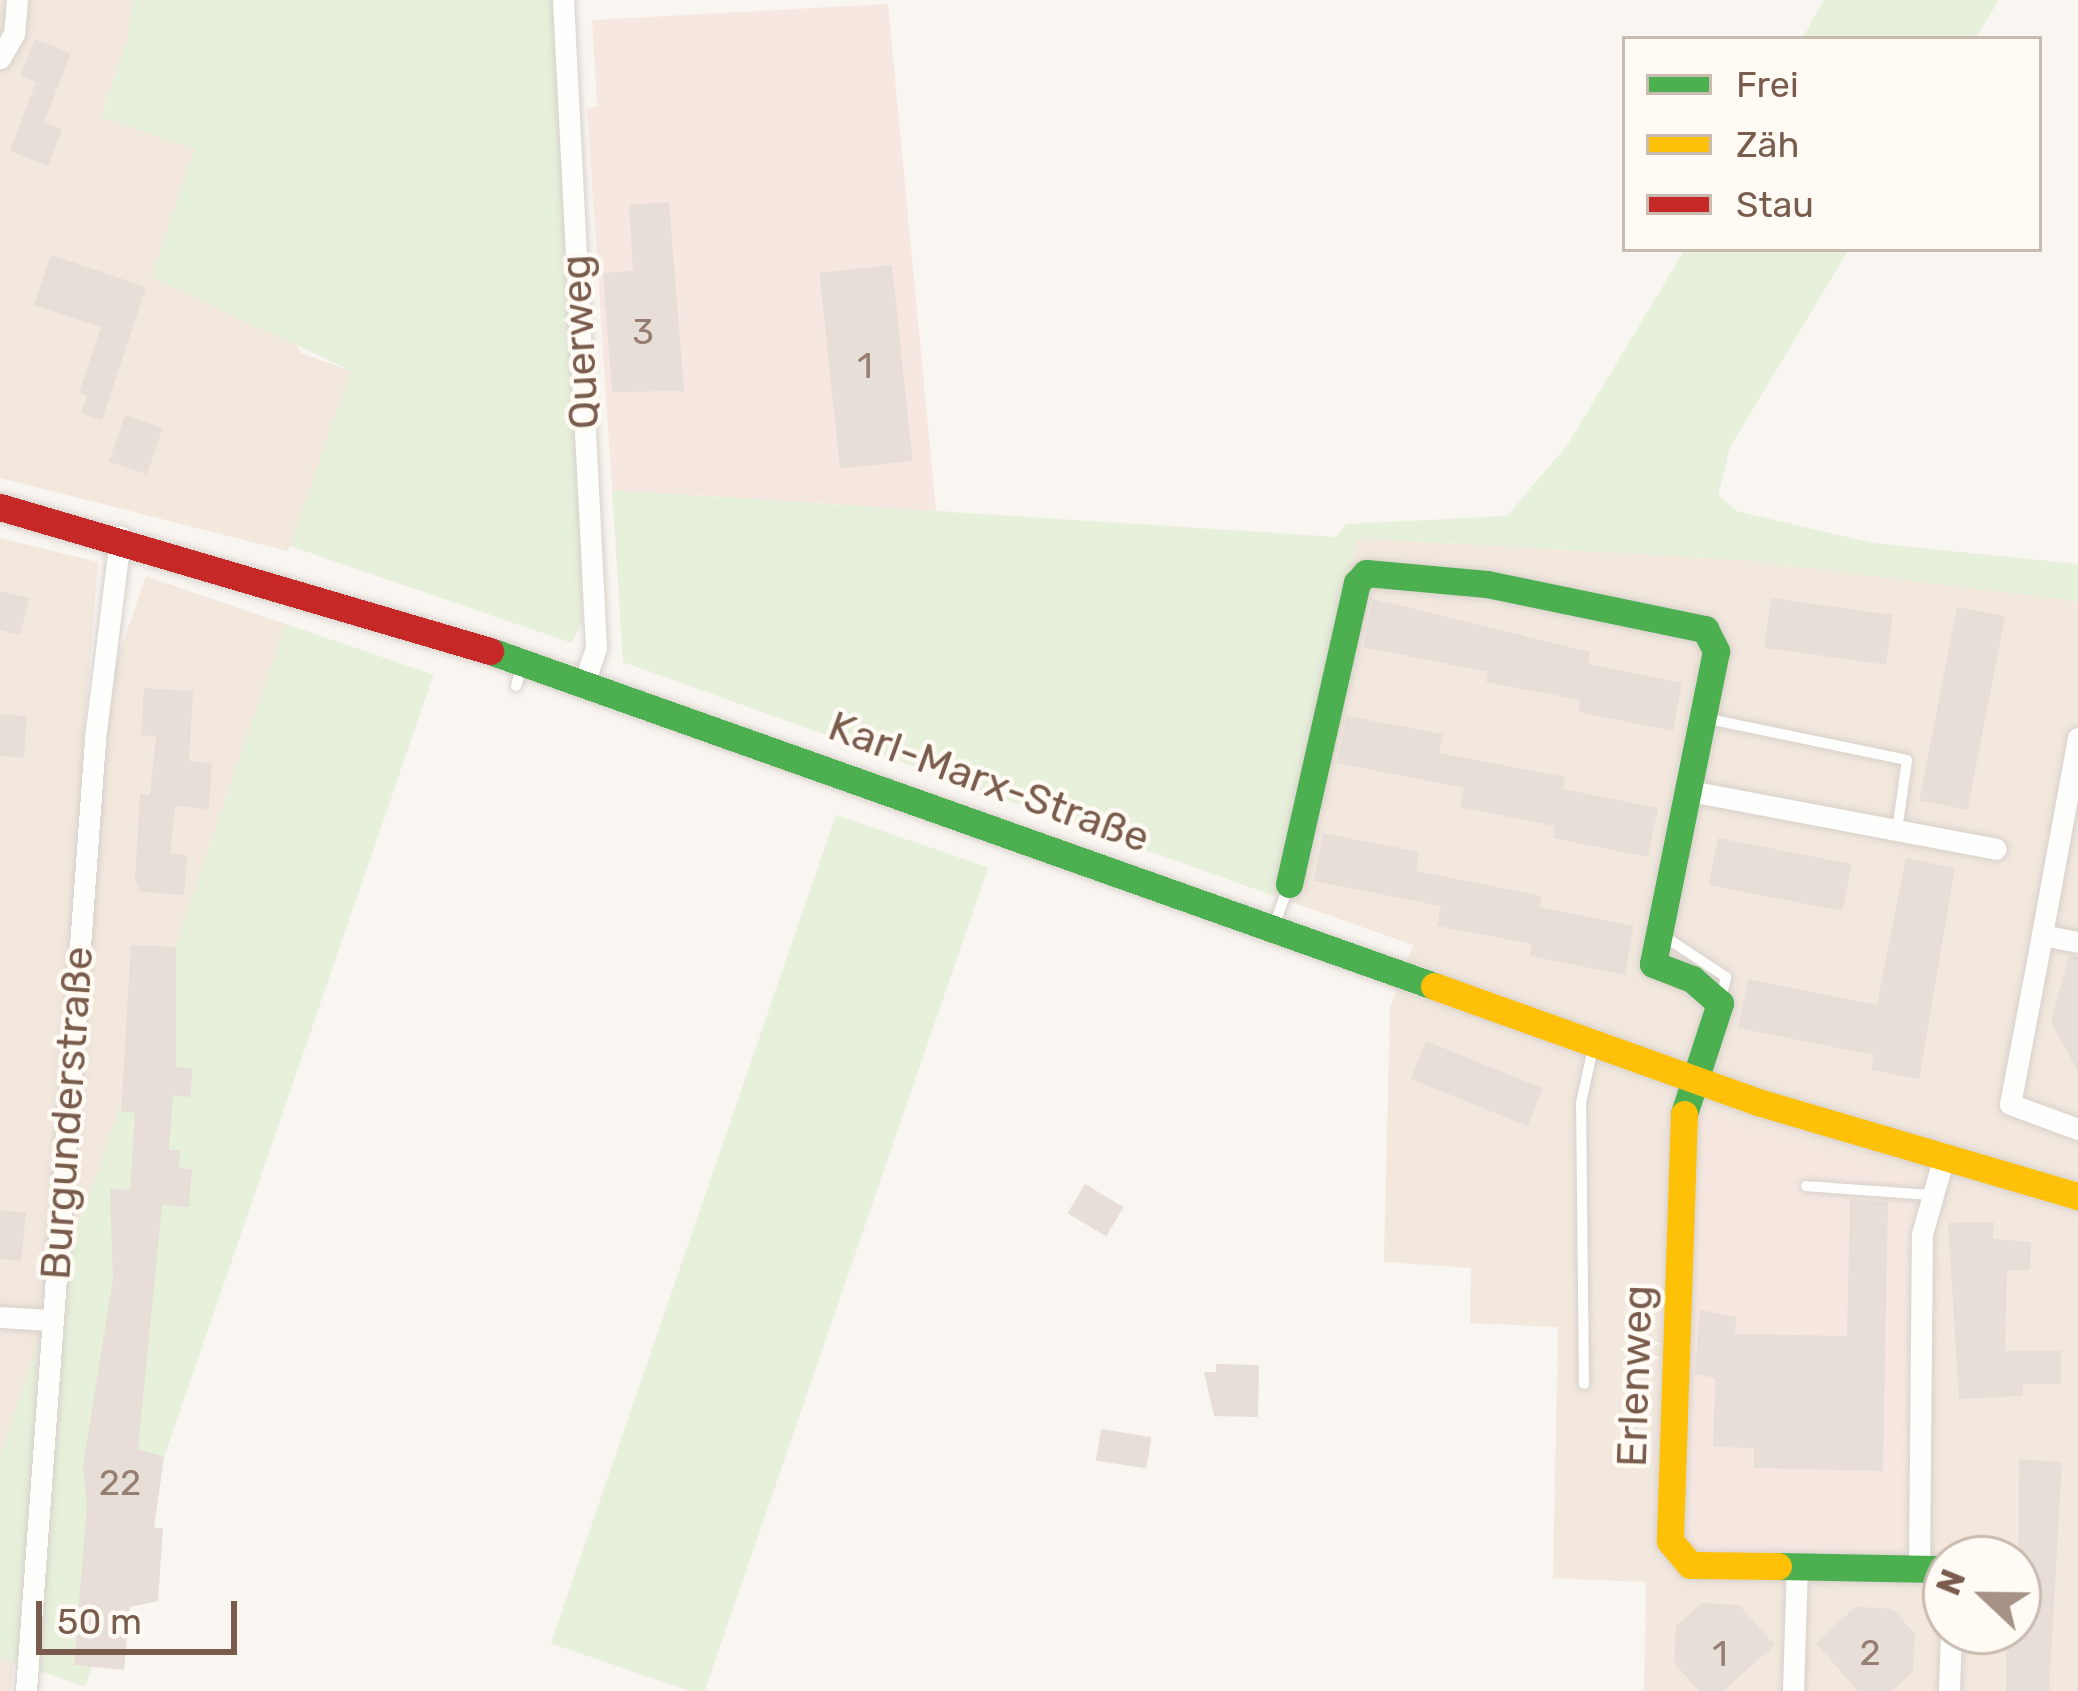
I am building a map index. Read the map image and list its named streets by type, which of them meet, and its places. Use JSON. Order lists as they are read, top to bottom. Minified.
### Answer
{"streets":{"main road":["Karl-Marx-Straße","Erlenweg"],"street":["Querweg","Burgunderstraße"]},"crossings":[["Querweg","Karl-Marx-Straße"],["Karl-Marx-Straße","Burgunderstraße"],["Karl-Marx-Straße","Erlenweg"]],"house_numbers":["3","1","22","2","1"],"legend":["Frei","Zäh","Stau"],"scale_bar":"50 m","north":"left"}
